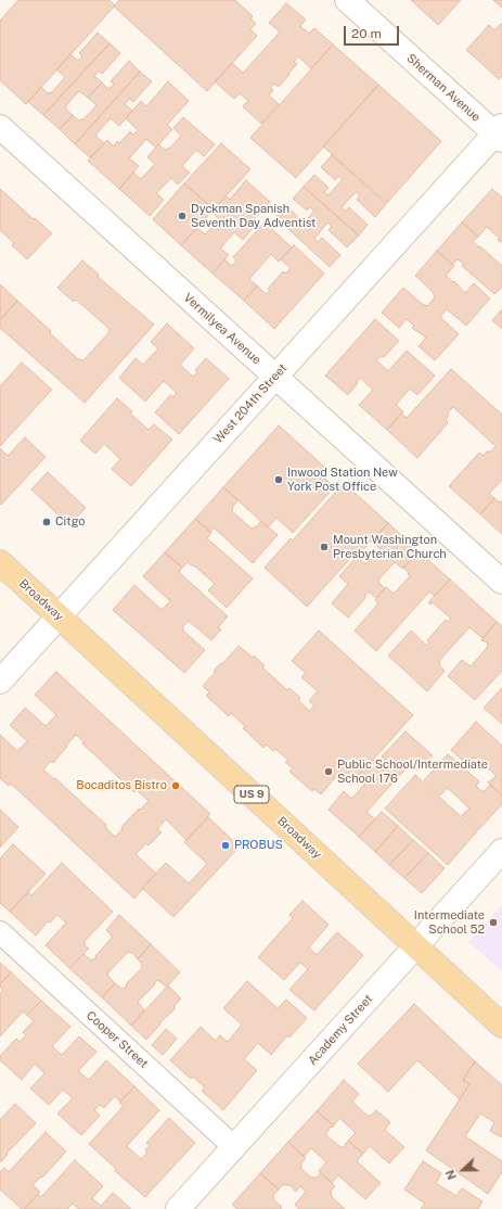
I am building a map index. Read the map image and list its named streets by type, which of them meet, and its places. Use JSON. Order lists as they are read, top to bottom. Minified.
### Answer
{"streets":{"main road":["Broadway","US 9"],"street":["Sherman Avenue","Vermilyea Avenue","West 204th Street","Academy Street","Cooper Street"]},"crossings":[["Sherman Avenue","West 204th Street"],["Vermilyea Avenue","West 204th Street"],["West 204th Street","Broadway"],["Broadway","Academy Street"],["Academy Street","Cooper Street"]],"places":["Dyckman Spanish Seventh Day Adventist","Inwood Station New York Post Office","Citgo","Mount Washington Presbyterian Church","Public School/Intermediate School 176","Bocaditos Bistro","PROBUS","Intermediate School 52"],"scale_bar":"20 m","north":"left"}
